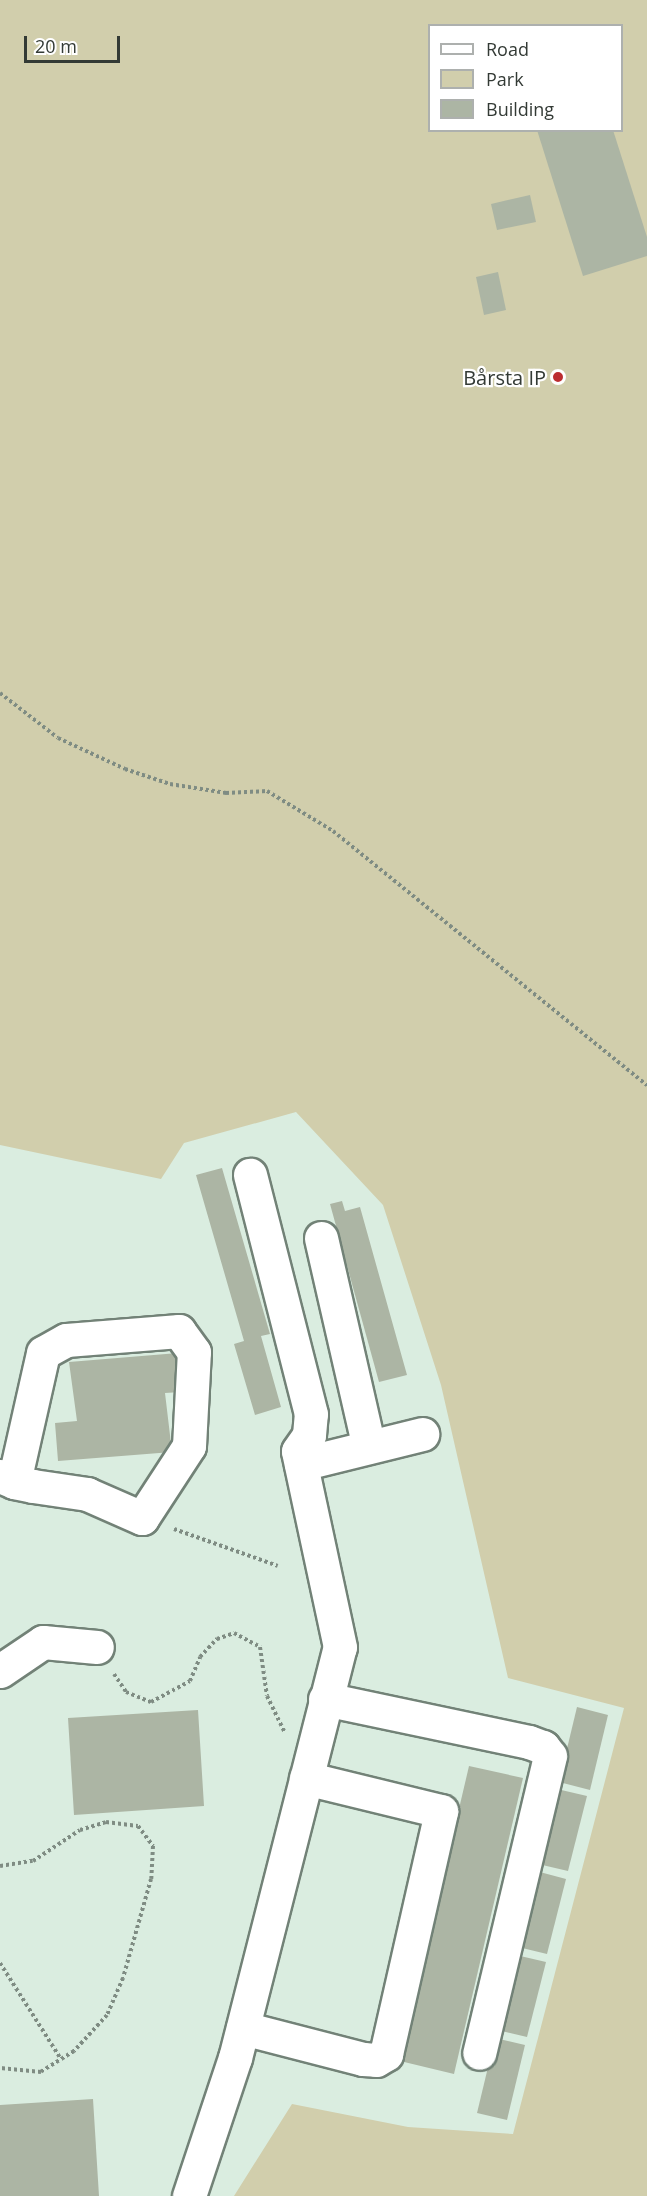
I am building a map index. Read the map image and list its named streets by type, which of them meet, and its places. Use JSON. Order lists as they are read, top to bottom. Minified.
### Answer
{"places":["Bårsta IP"],"legend":["Road","Park","Building"],"scale_bar":"20 m"}
